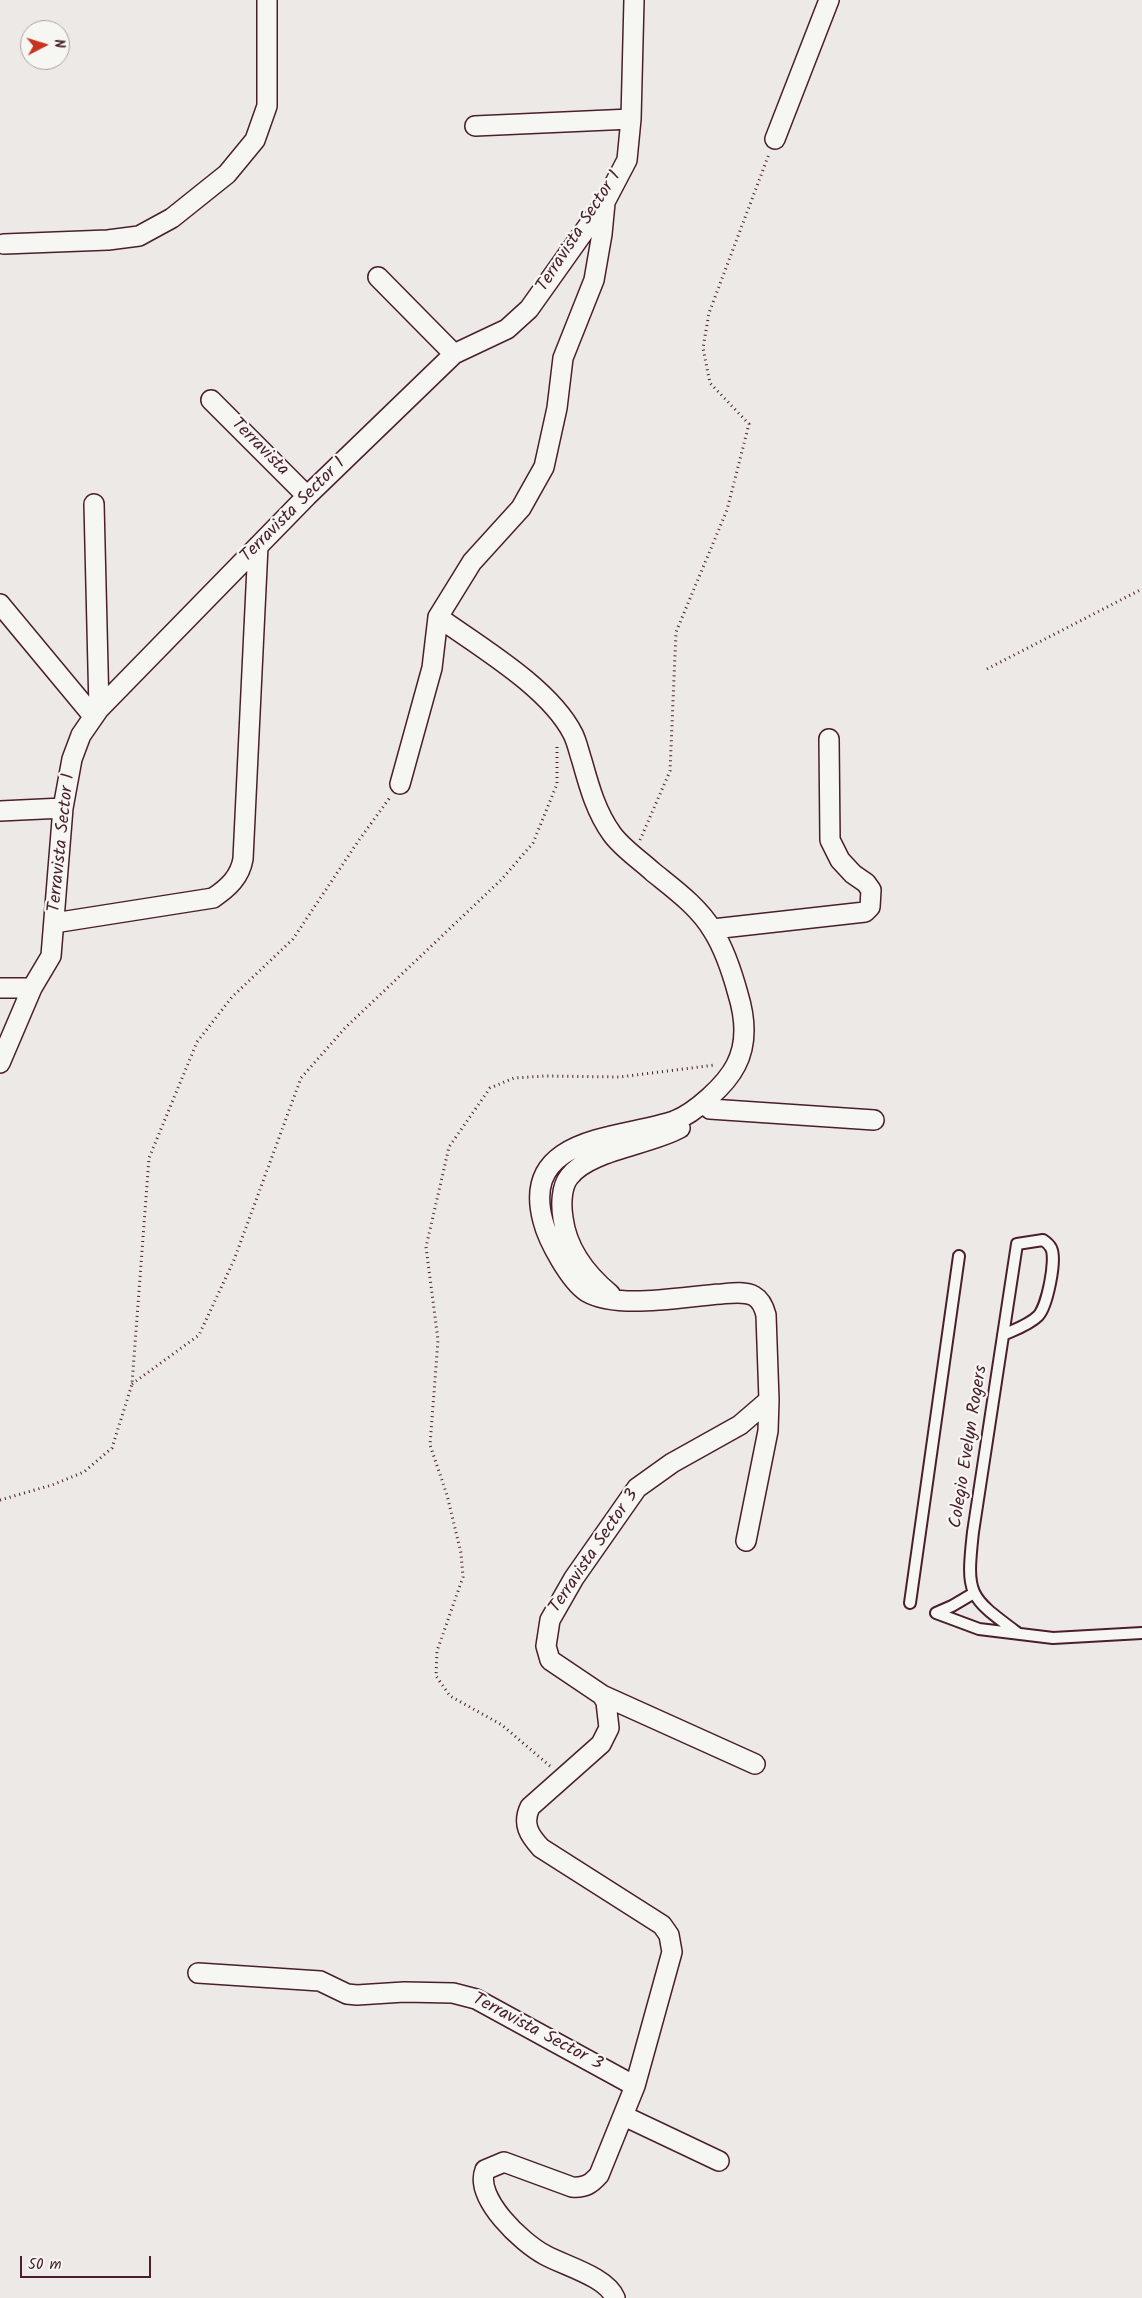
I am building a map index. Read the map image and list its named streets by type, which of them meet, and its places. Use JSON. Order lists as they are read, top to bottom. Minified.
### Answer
{"streets":{"street":["Terravista Sector 1","Terravista","Terravista Sector 3"],"lane":["Colegio Evelyn Rogers"]},"crossings":[["Terravista Sector 1","Terravista"]],"scale_bar":"50 m","north":"right"}
